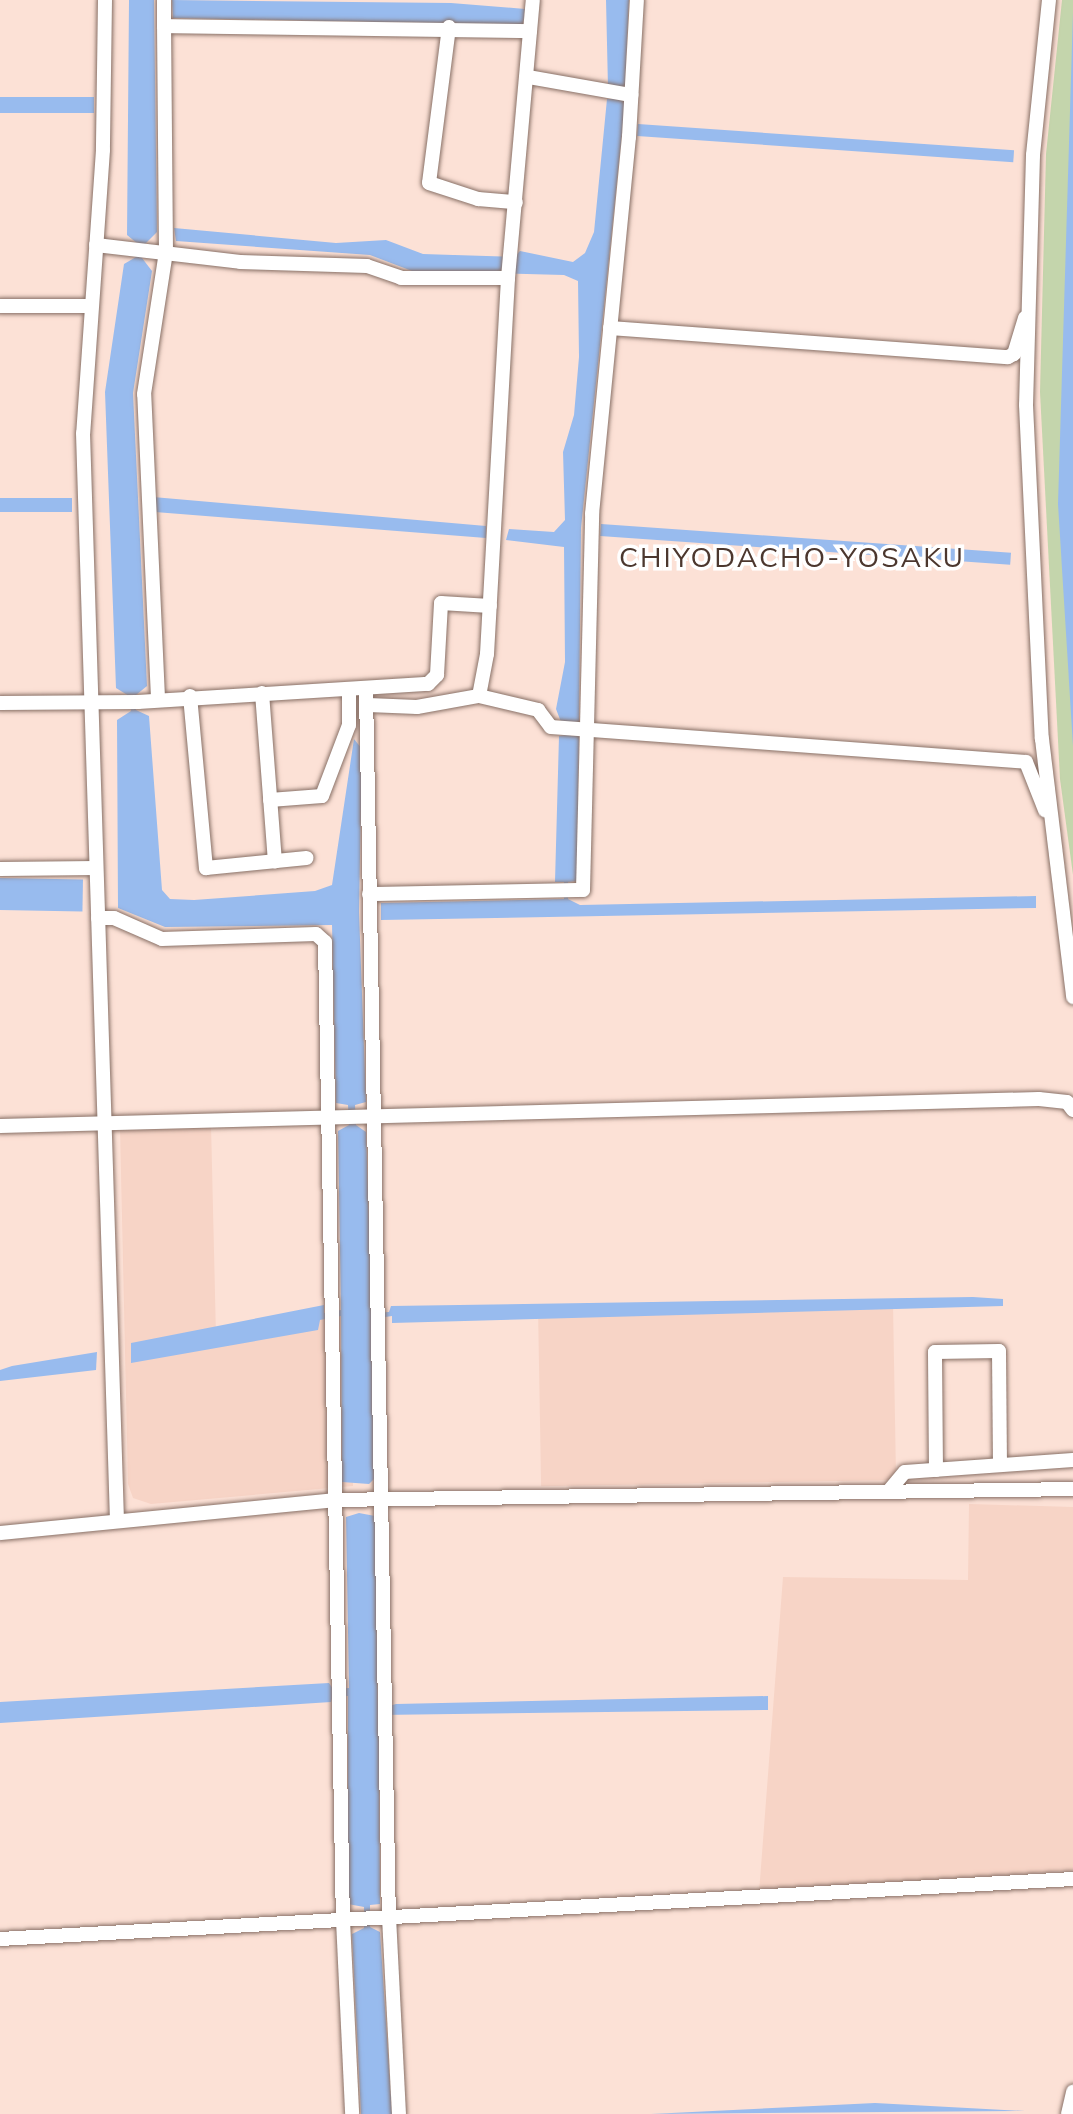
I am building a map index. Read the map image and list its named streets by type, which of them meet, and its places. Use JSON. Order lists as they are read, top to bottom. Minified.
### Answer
{"districts":["CHIYODACHO-YOSAKU"]}
